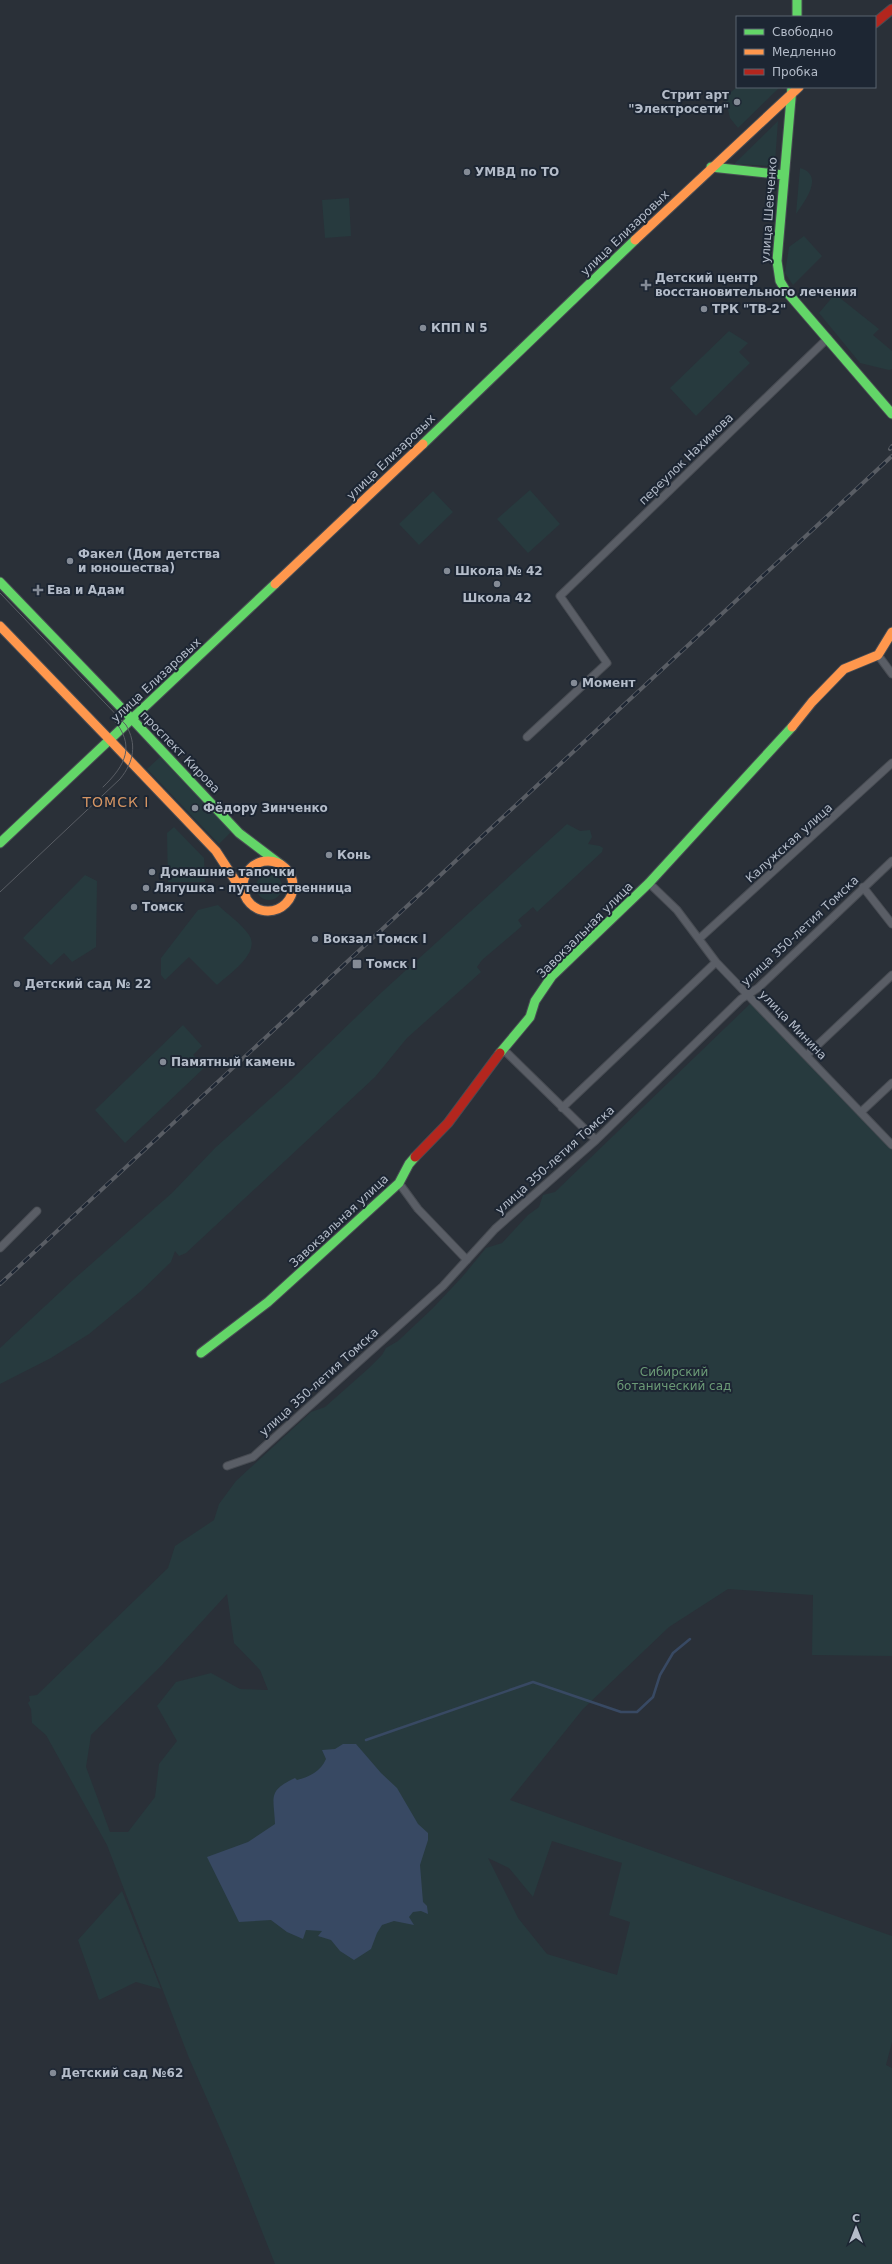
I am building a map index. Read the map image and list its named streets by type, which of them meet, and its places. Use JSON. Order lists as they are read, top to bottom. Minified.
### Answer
{"streets":{"main road":["улица Шевченко","улица Елизаровых","проспект Кирова","Завокзальная улица"],"street":["переулок Нахимова","Калужская улица","улица 350-летия Томска","улица Минина"]},"crossings":[["улица Шевченко","улица Елизаровых"],["улица Шевченко","переулок Нахимова"],["улица Елизаровых","проспект Кирова"],["Калужская улица","улица Минина"],["Завокзальная улица","улица Минина"],["улица 350-летия Томска","улица Минина"]],"districts":["ТОМСК I"],"parks":["Сибирский ботанический сад"],"places":{"other":["Стрит арт \"Электросети\"","УМВД по ТО","ТРК \"ТВ-2\"","КПП N 5","Факел (Дом детства и юношества)","Школа № 42","Школа 42","Момент","Фёдору Зинченко","Конь","Домашние тапочки","Лягушка - путешественница","Томск","Вокзал Томск I","Детский сад № 22","Памятный камень","Детский сад №62"],"health":["Детский центр восстановительного лечения","Ева и Адам"],"transit":["Томск I"]},"legend":["Свободно","Медленно","Пробка"],"north":"top"}
